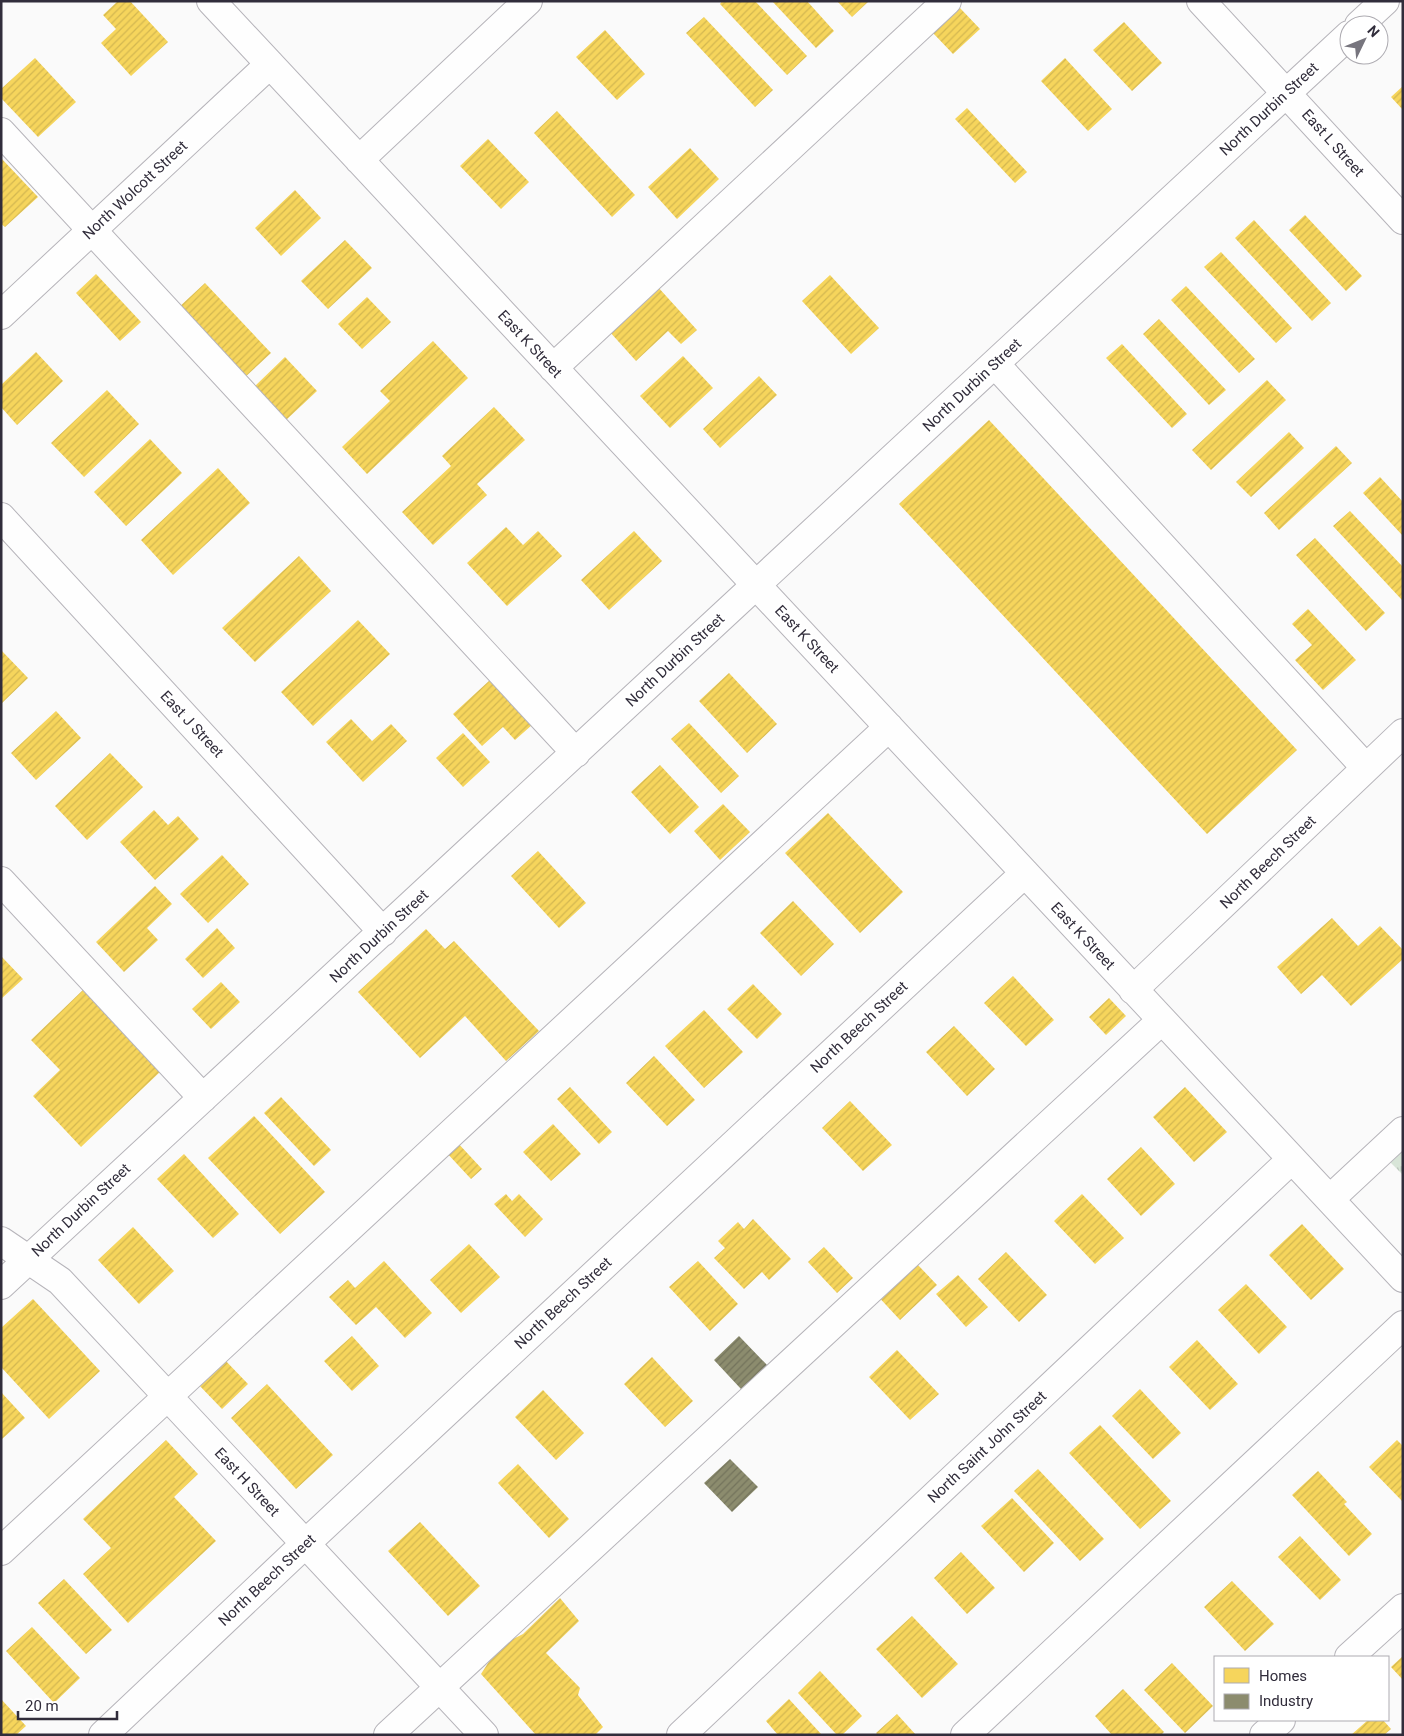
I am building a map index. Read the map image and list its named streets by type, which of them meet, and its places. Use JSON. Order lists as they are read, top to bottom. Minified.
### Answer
{"streets":{"street":["North Durbin Street","East L Street","North Wolcott Street","East K Street","East J Street","North Beech Street","North Saint John Street","East H Street"]},"crossings":[["North Durbin Street","East L Street"],["North Durbin Street","East K Street"],["North Durbin Street","East J Street"],["North Durbin Street","East H Street"],["North Wolcott Street","East K Street"],["East K Street","North Beech Street"],["East K Street","North Saint John Street"],["North Beech Street","East H Street"]],"legend":["Homes","Industry"],"scale_bar":"20 m","north":"top right"}
